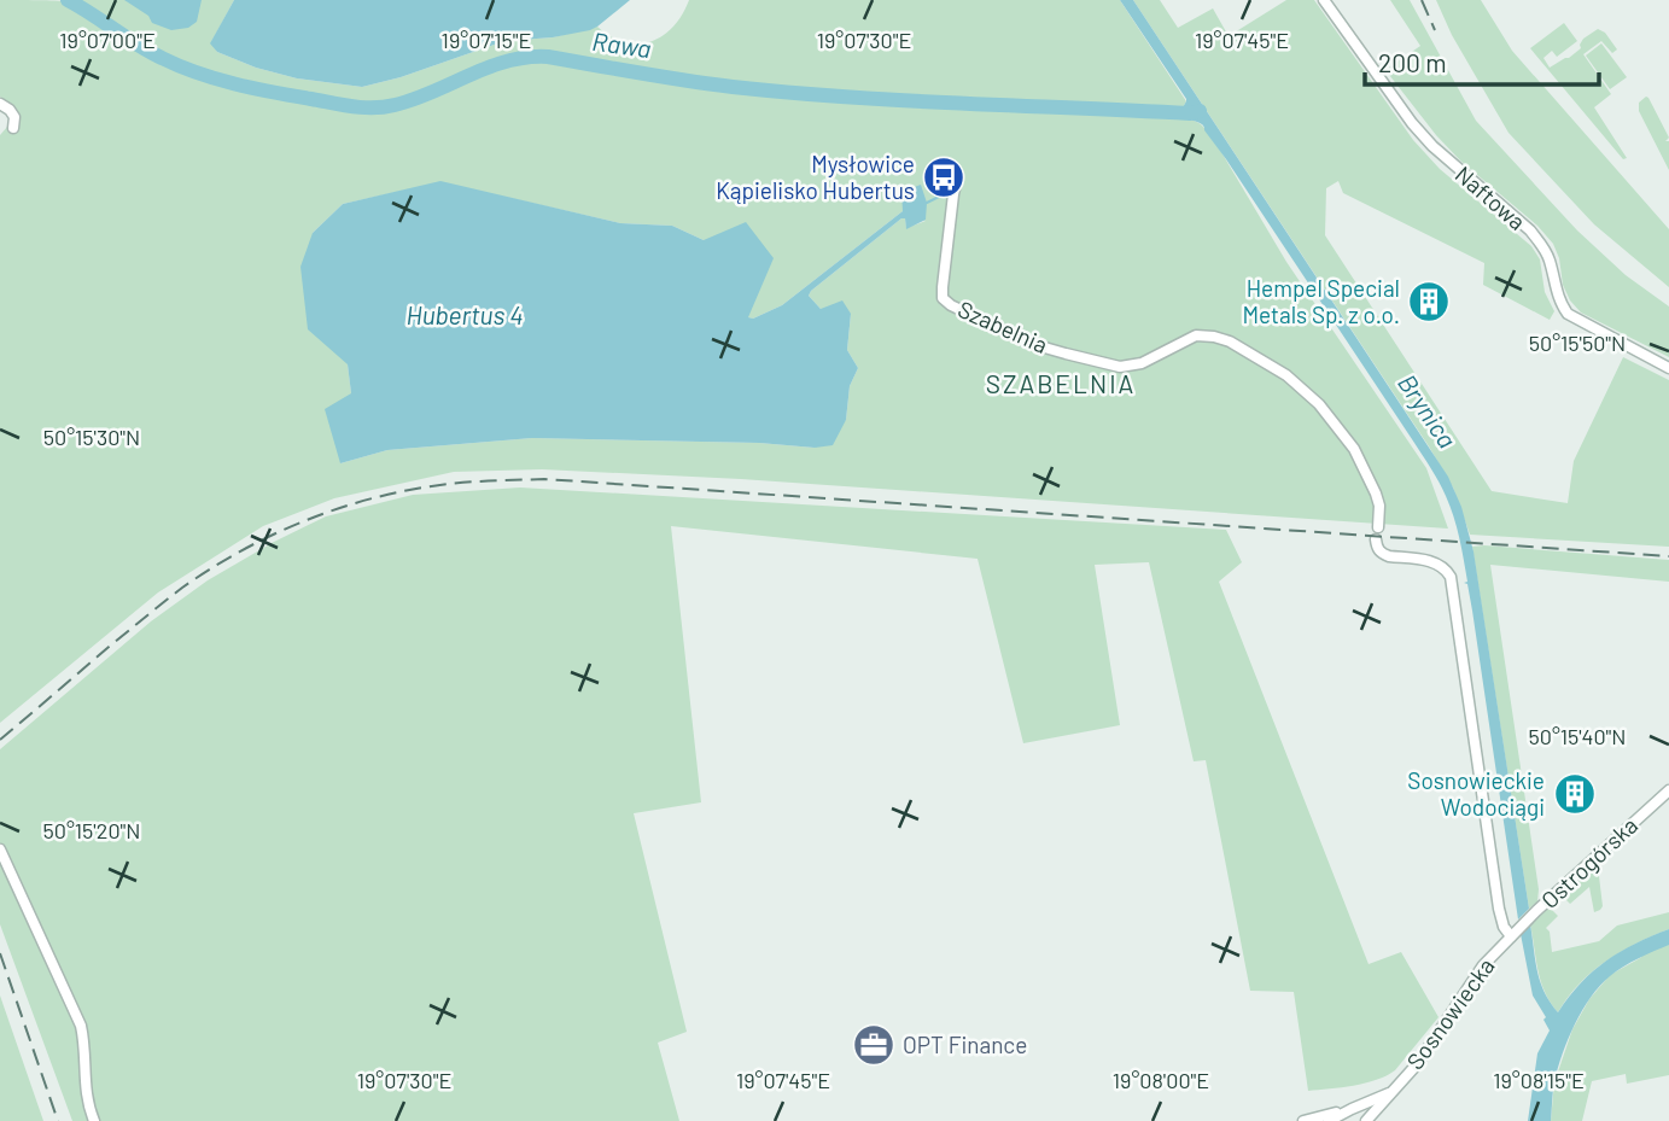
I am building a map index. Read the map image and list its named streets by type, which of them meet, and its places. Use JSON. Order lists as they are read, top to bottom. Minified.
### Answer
{"streets":{"street":["Naftowa","Szabelnia","Ostrogórska","Sosnowiecka"]},"crossings":[["Ostrogórska","Sosnowiecka"]],"districts":["SZABELNIA"],"water":["Rawa","Hubertus 4","Brynica"],"places":{"bus stop":["Mysłowice Kąpielisko Hubertus"],"building":["Hempel Special Metals Sp. z o.o.","Sosnowieckie Wodociągi"],"office":["OPT Finance"]},"scale_bar":"200 m","coordinates":["19°07'00\"E","19°07'45\"E","19°07'15\"E","19°07'30\"E","50°15'50\"N","50°15'30\"N","50°15'40\"N","50°15'20\"N","19°08'00\"E","19°08'15\"E"]}
